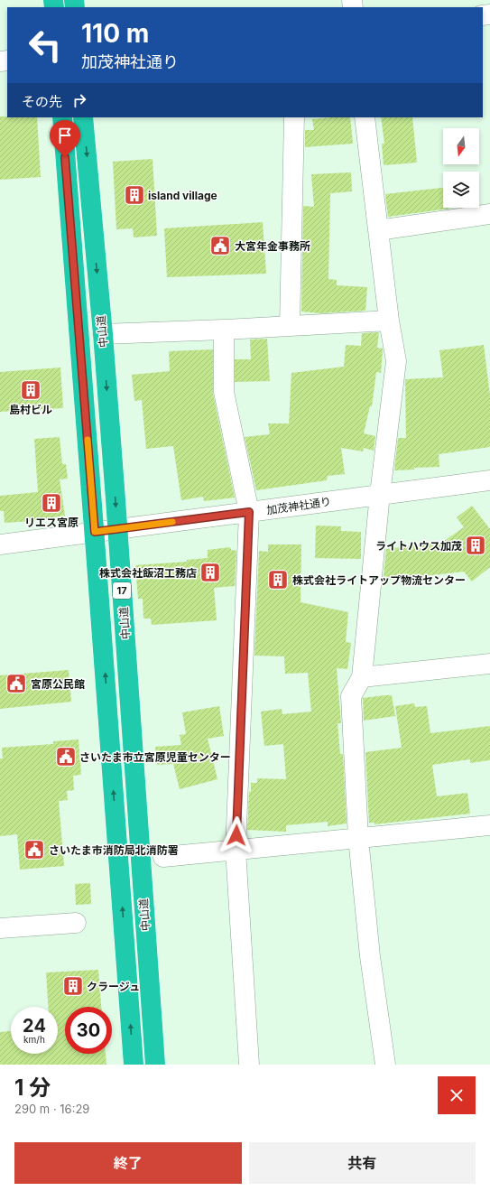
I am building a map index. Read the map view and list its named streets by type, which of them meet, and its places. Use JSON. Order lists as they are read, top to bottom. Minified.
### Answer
{"streets":{"highway":["中山道","17"],"street":["加茂神社通り"]},"crossings":[["中山道","加茂神社通り"]],"places":{"building":["island village","島村ビル","リエス宮原","ライトハウス加茂","株式会社飯沼工務店","株式会社ライトアップ物流センター","クラージュ"],"public building":["大宮年金事務所","宮原公民館","さいたま市立宮原児童センター","さいたま市消防局北消防署"]},"north":"bottom","page":{"turn":["110 m","加茂神社通り"],"then":"その先","speed":"24 km/h","limit":"30","heading":["1 分","290 m · 16:29"],"buttons":["終了","共有"]}}
